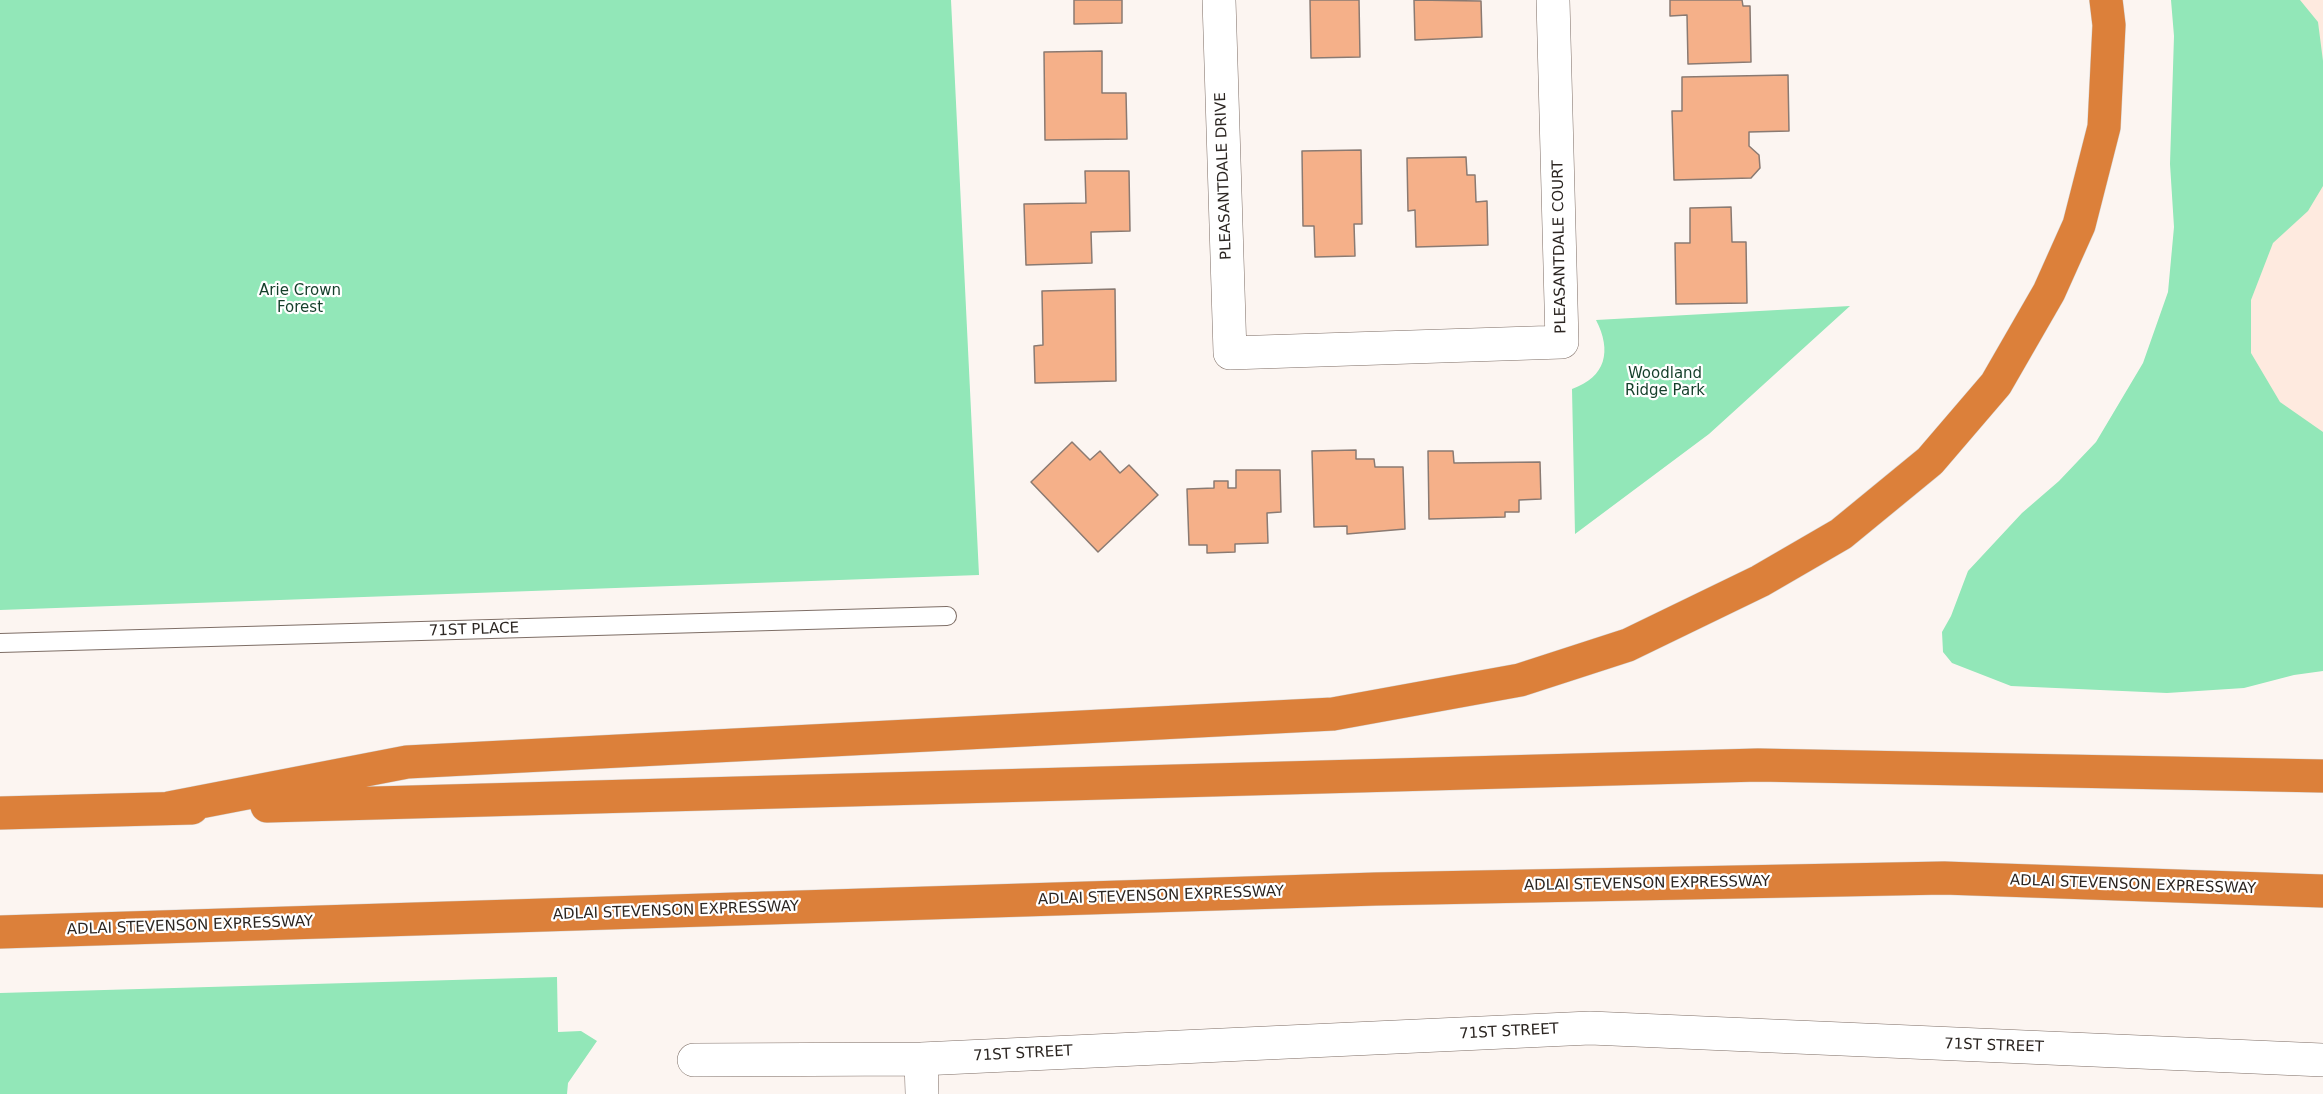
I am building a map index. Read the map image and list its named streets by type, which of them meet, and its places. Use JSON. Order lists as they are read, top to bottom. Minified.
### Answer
{"streets":{"highway":["ADLAI STEVENSON EXPRESSWAY"],"street":["PLEASANTDALE DRIVE","PLEASANTDALE COURT","71ST STREET"],"lane":["71ST PLACE"]},"crossings":[["PLEASANTDALE DRIVE","PLEASANTDALE COURT"]],"parks":["Arie Crown Forest","Woodland Ridge Park"]}
